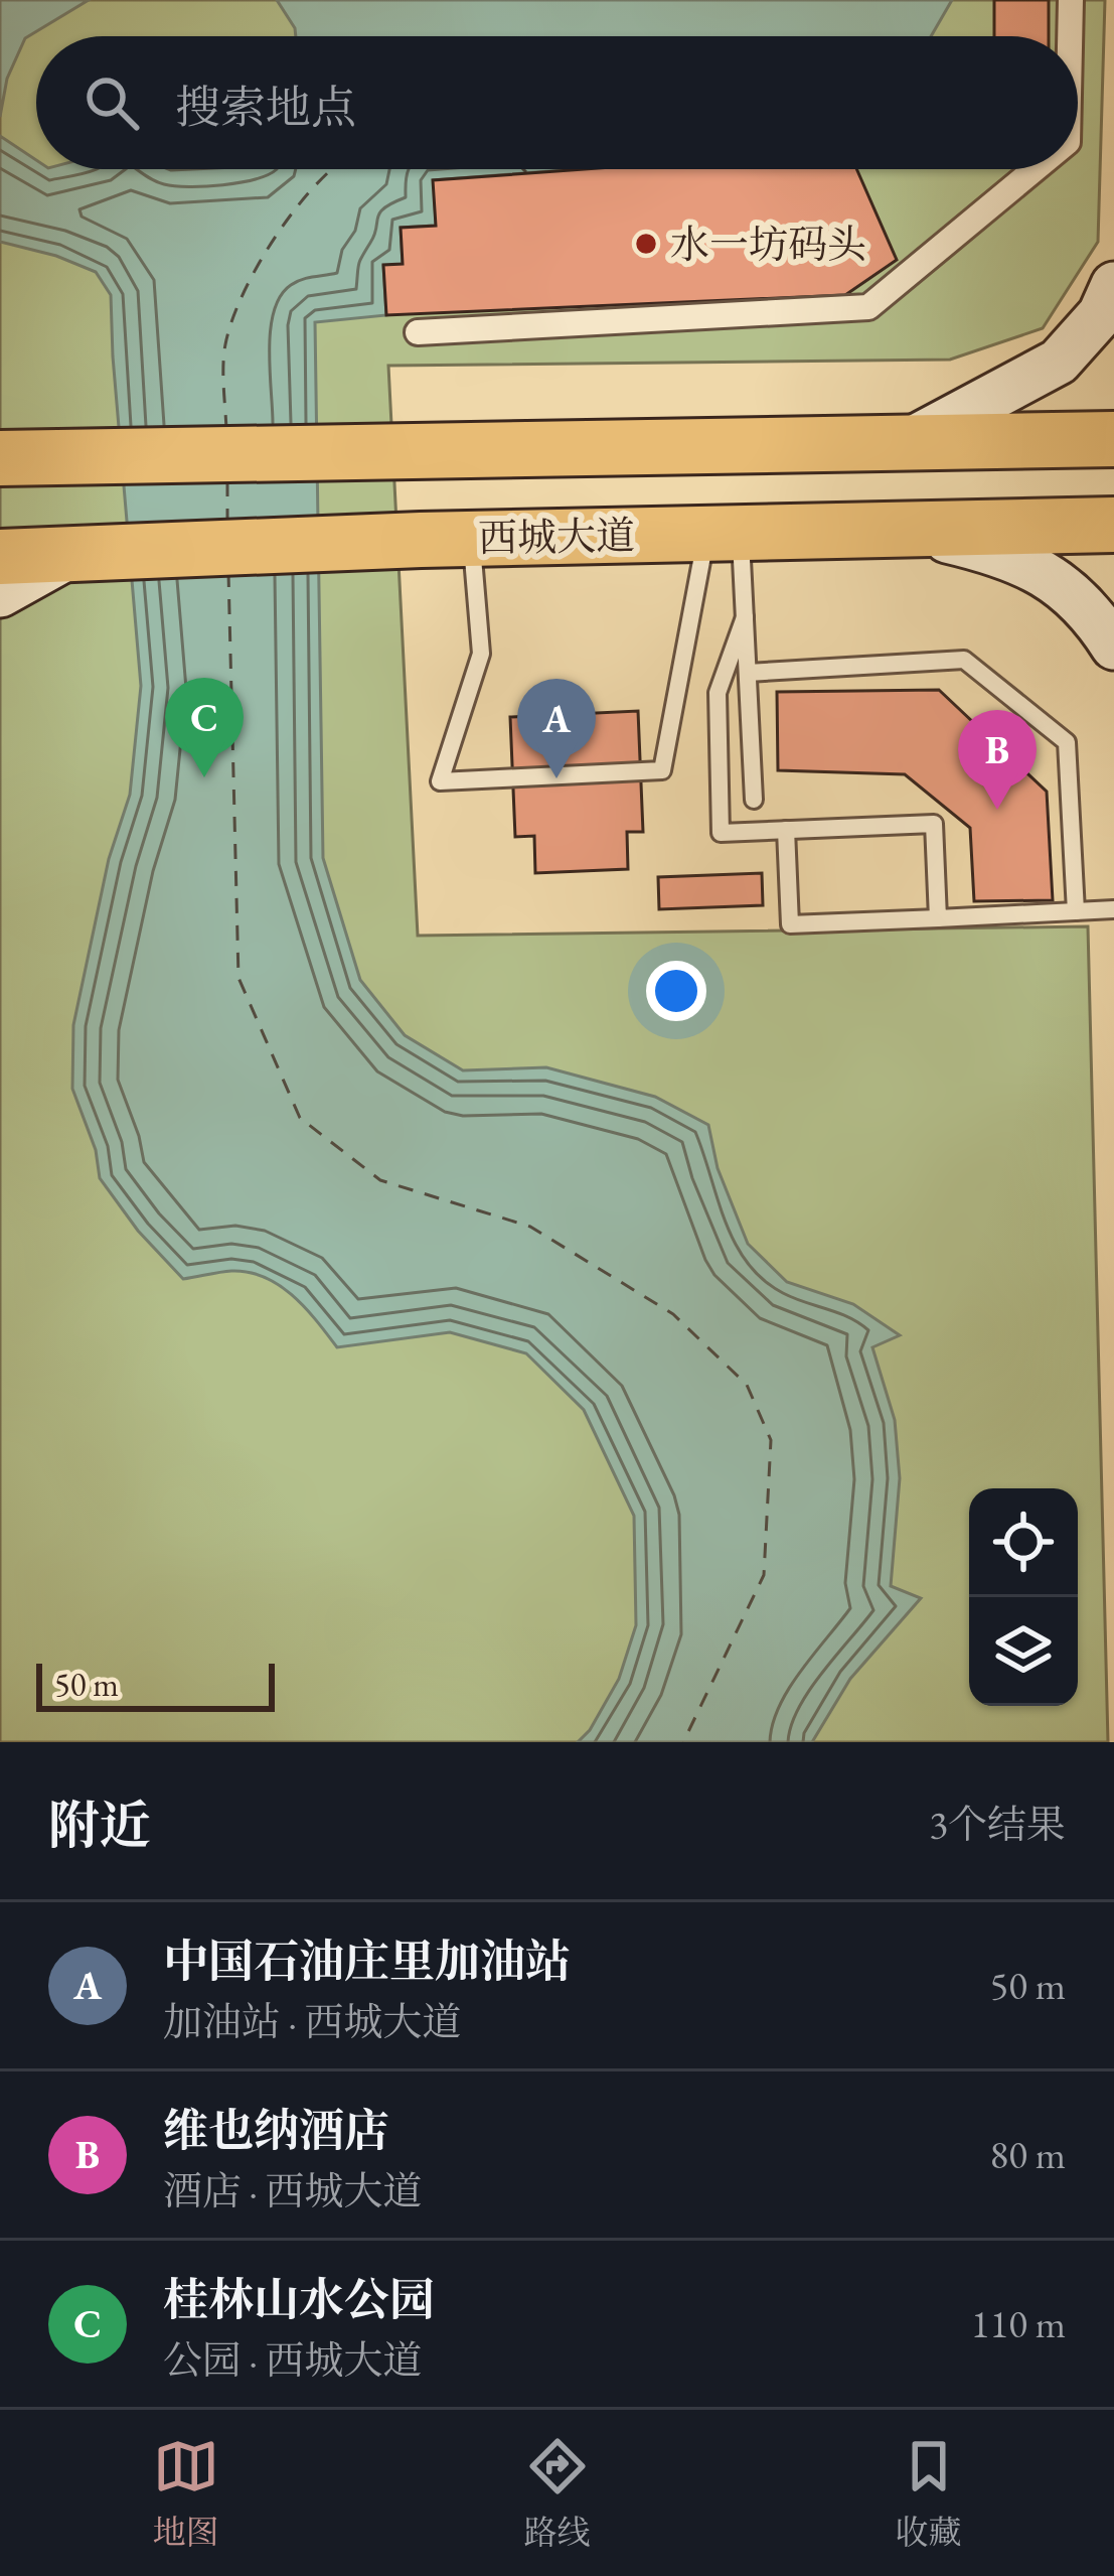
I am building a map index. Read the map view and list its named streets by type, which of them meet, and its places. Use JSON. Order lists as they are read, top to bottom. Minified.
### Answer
{"streets":{"highway":["西城大道"]},"places":["水一坊码头"],"scale_bar":"50 m","page":{"search":"搜索地点","pins":["C","A","B"],"scale":"50 m","heading":["附近","3个结果"],"list":[{"mark":"A","name":"中国石油庄里加油站","note":"加油站 · 西城大道","value":"50 m"},{"mark":"B","name":"维也纳酒店","note":"酒店 · 西城大道","value":"80 m"},{"mark":"C","name":"桂林山水公园","note":"公园 · 西城大道","value":"110 m"}],"nav":["地图","路线","收藏"]}}
